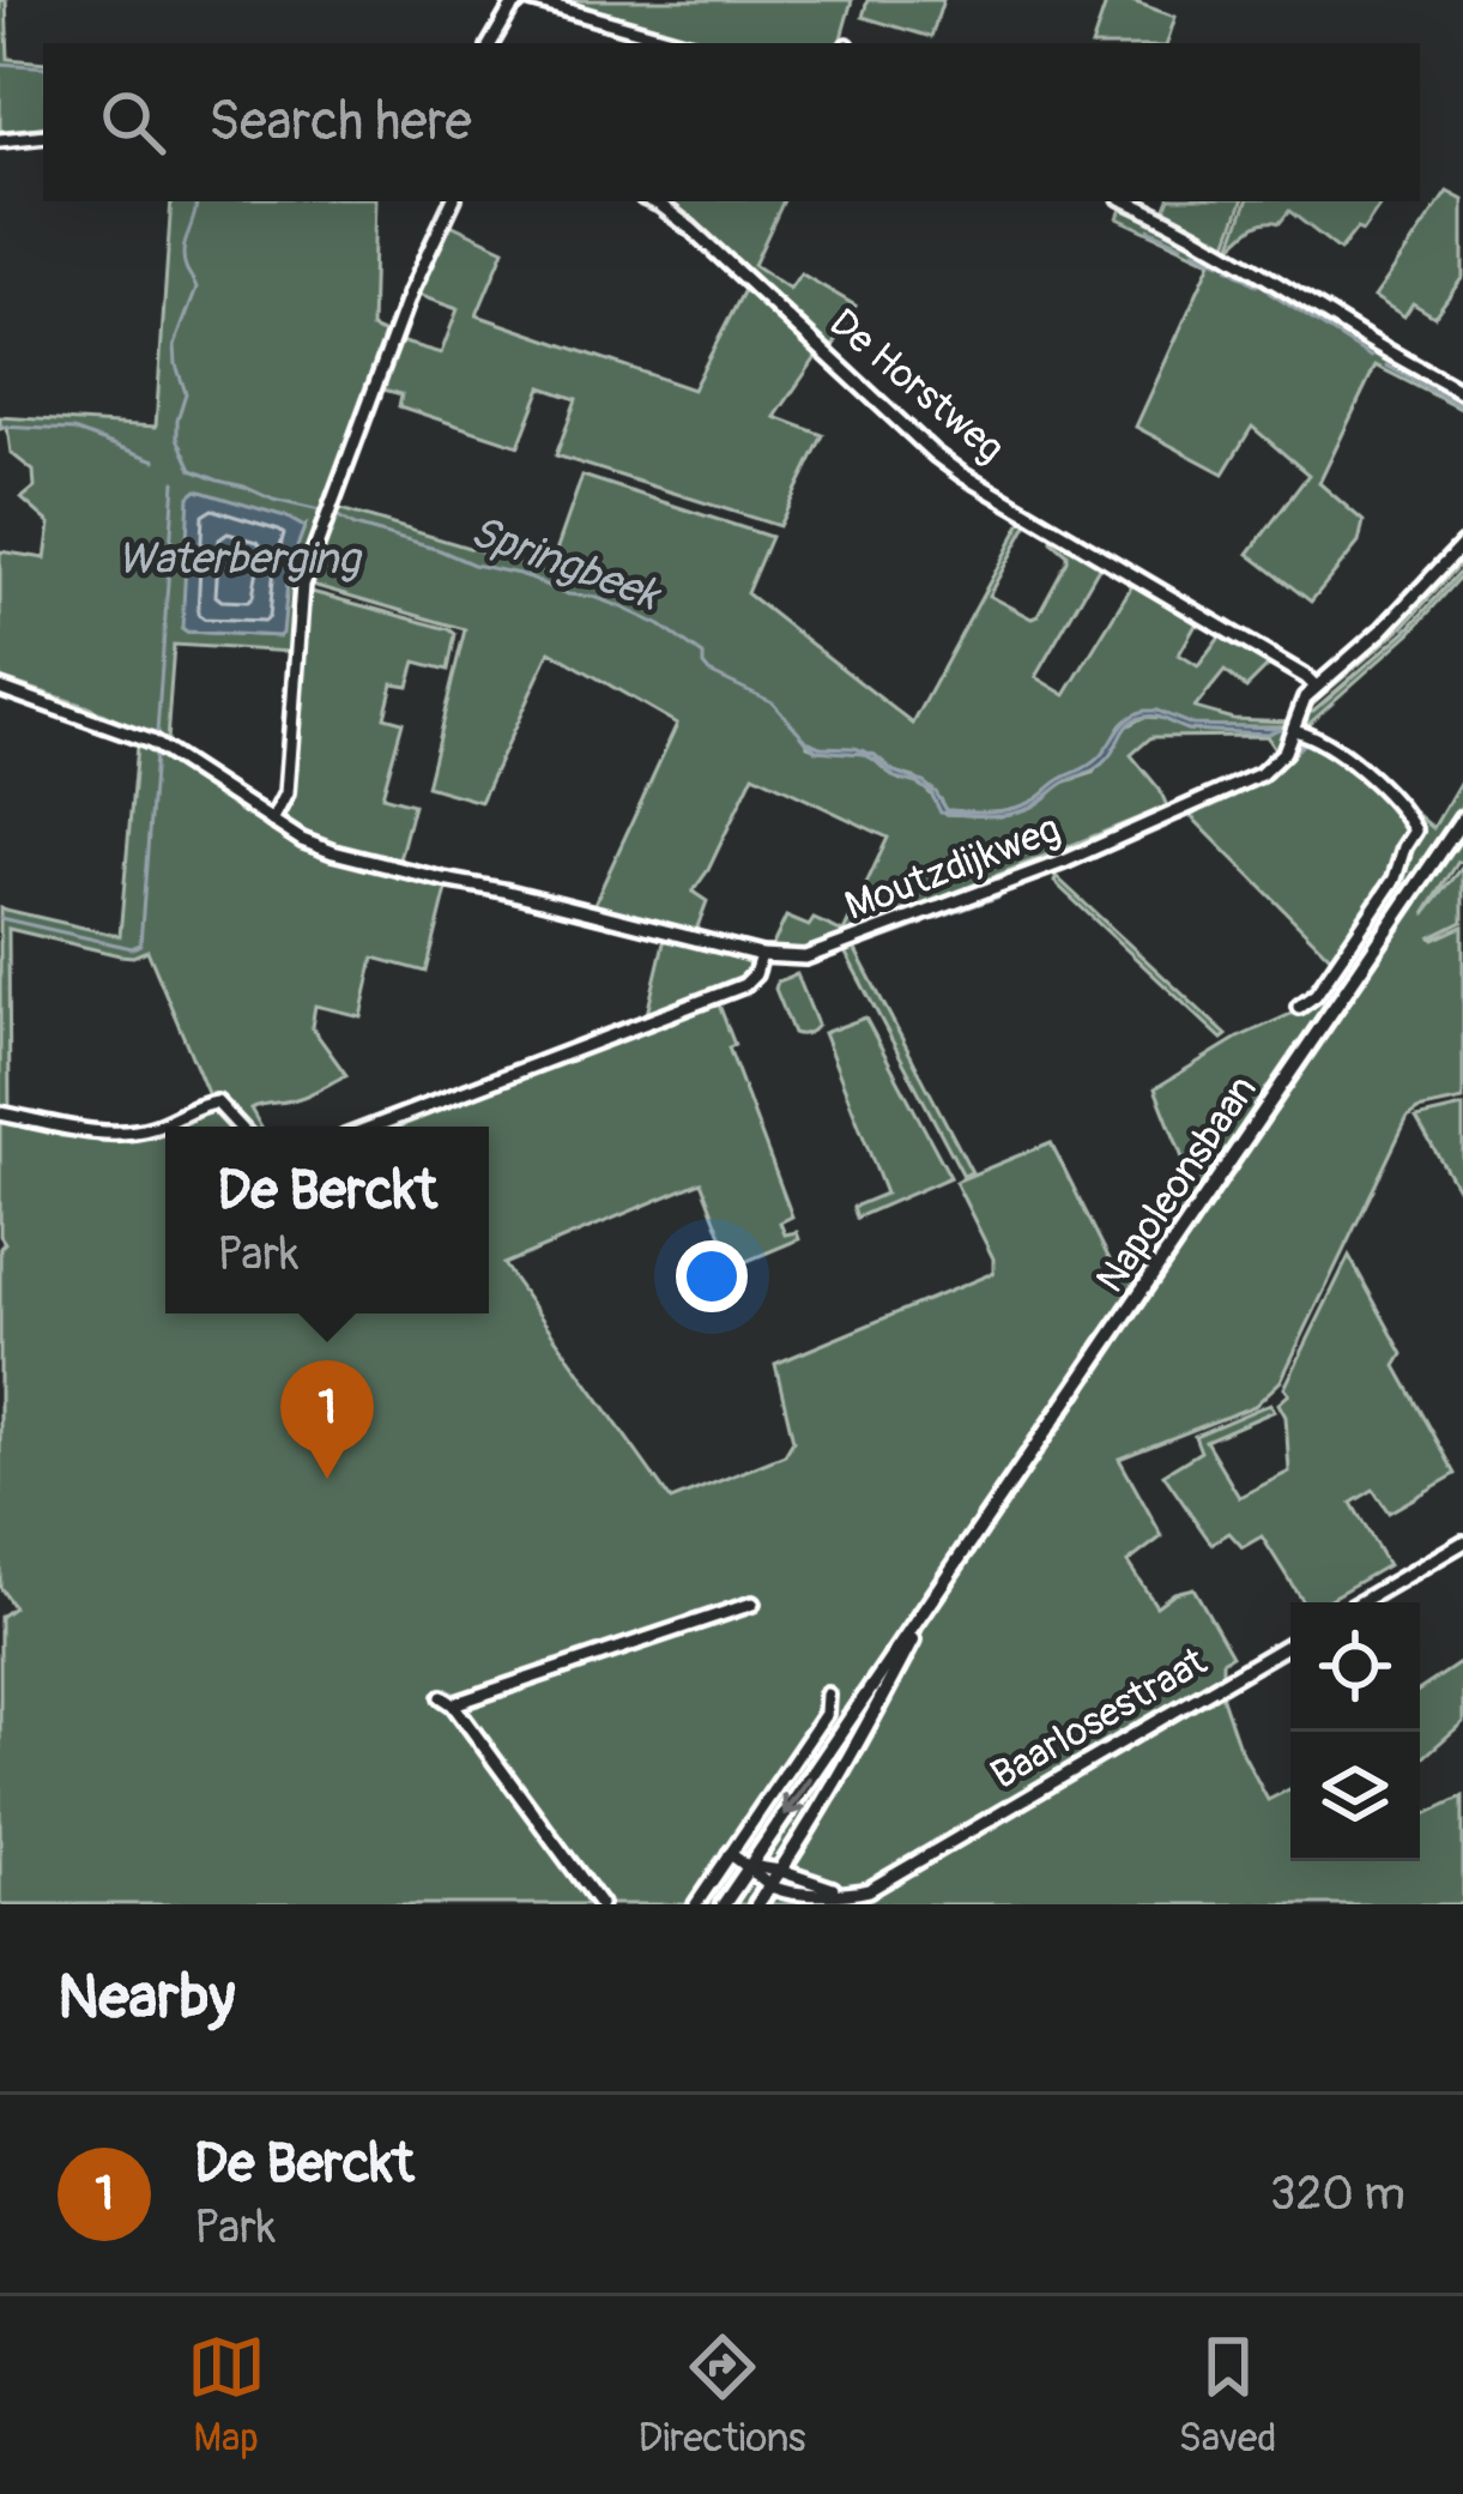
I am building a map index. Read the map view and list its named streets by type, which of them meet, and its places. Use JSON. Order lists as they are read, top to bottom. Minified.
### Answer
{"streets":{"main road":["Napoleonsbaan"],"street":["De Horstweg","Moutzdijkweg","Baarlosestraat"]},"crossings":[["De Horstweg","Moutzdijkweg"]],"water":["Waterberging","Springbeek"],"page":{"search":"Search here","popup":["De Berckt","Park"],"pins":"1","heading":"Nearby","list":[{"mark":"1","name":"De Berckt","note":"Park","value":"320 m"}],"nav":["Map","Directions","Saved"]}}
